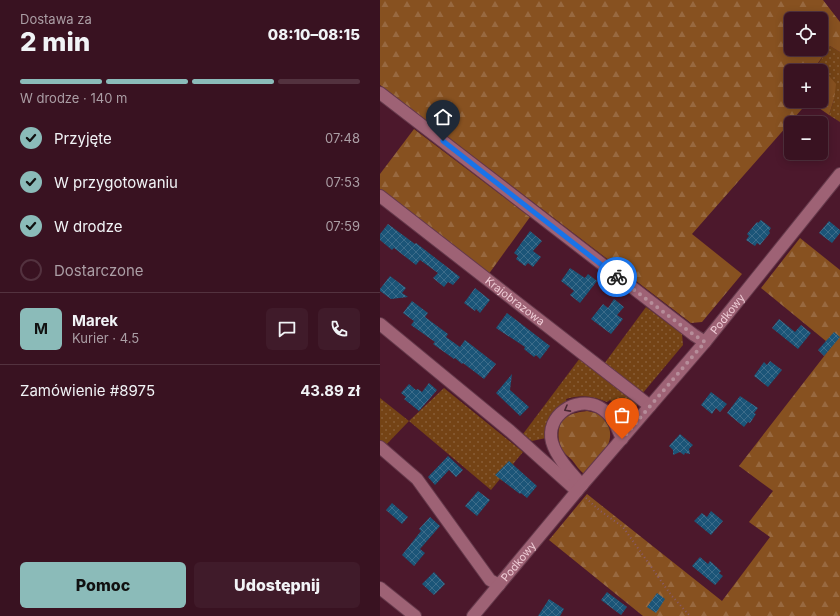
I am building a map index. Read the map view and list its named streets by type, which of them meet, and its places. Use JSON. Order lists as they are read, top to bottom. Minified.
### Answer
{"streets":{"street":["Krajobrazowa","Podkowy"]},"crossings":[["Krajobrazowa","Podkowy"]],"page":{"heading":["2 min","Dostawa za","08:10–08:15"],"panel":["Marek","Kurier · 4.5","Zamówienie #8975","43.89 zł"],"map_buttons":["+","−"],"bar":"W drodze · 140 m","list":[["Przyjęte","07:48"],["W przygotowaniu","07:53"],["W drodze","07:59"],"Dostarczone"],"round":"M","buttons":["Pomoc","Udostępnij"]}}
